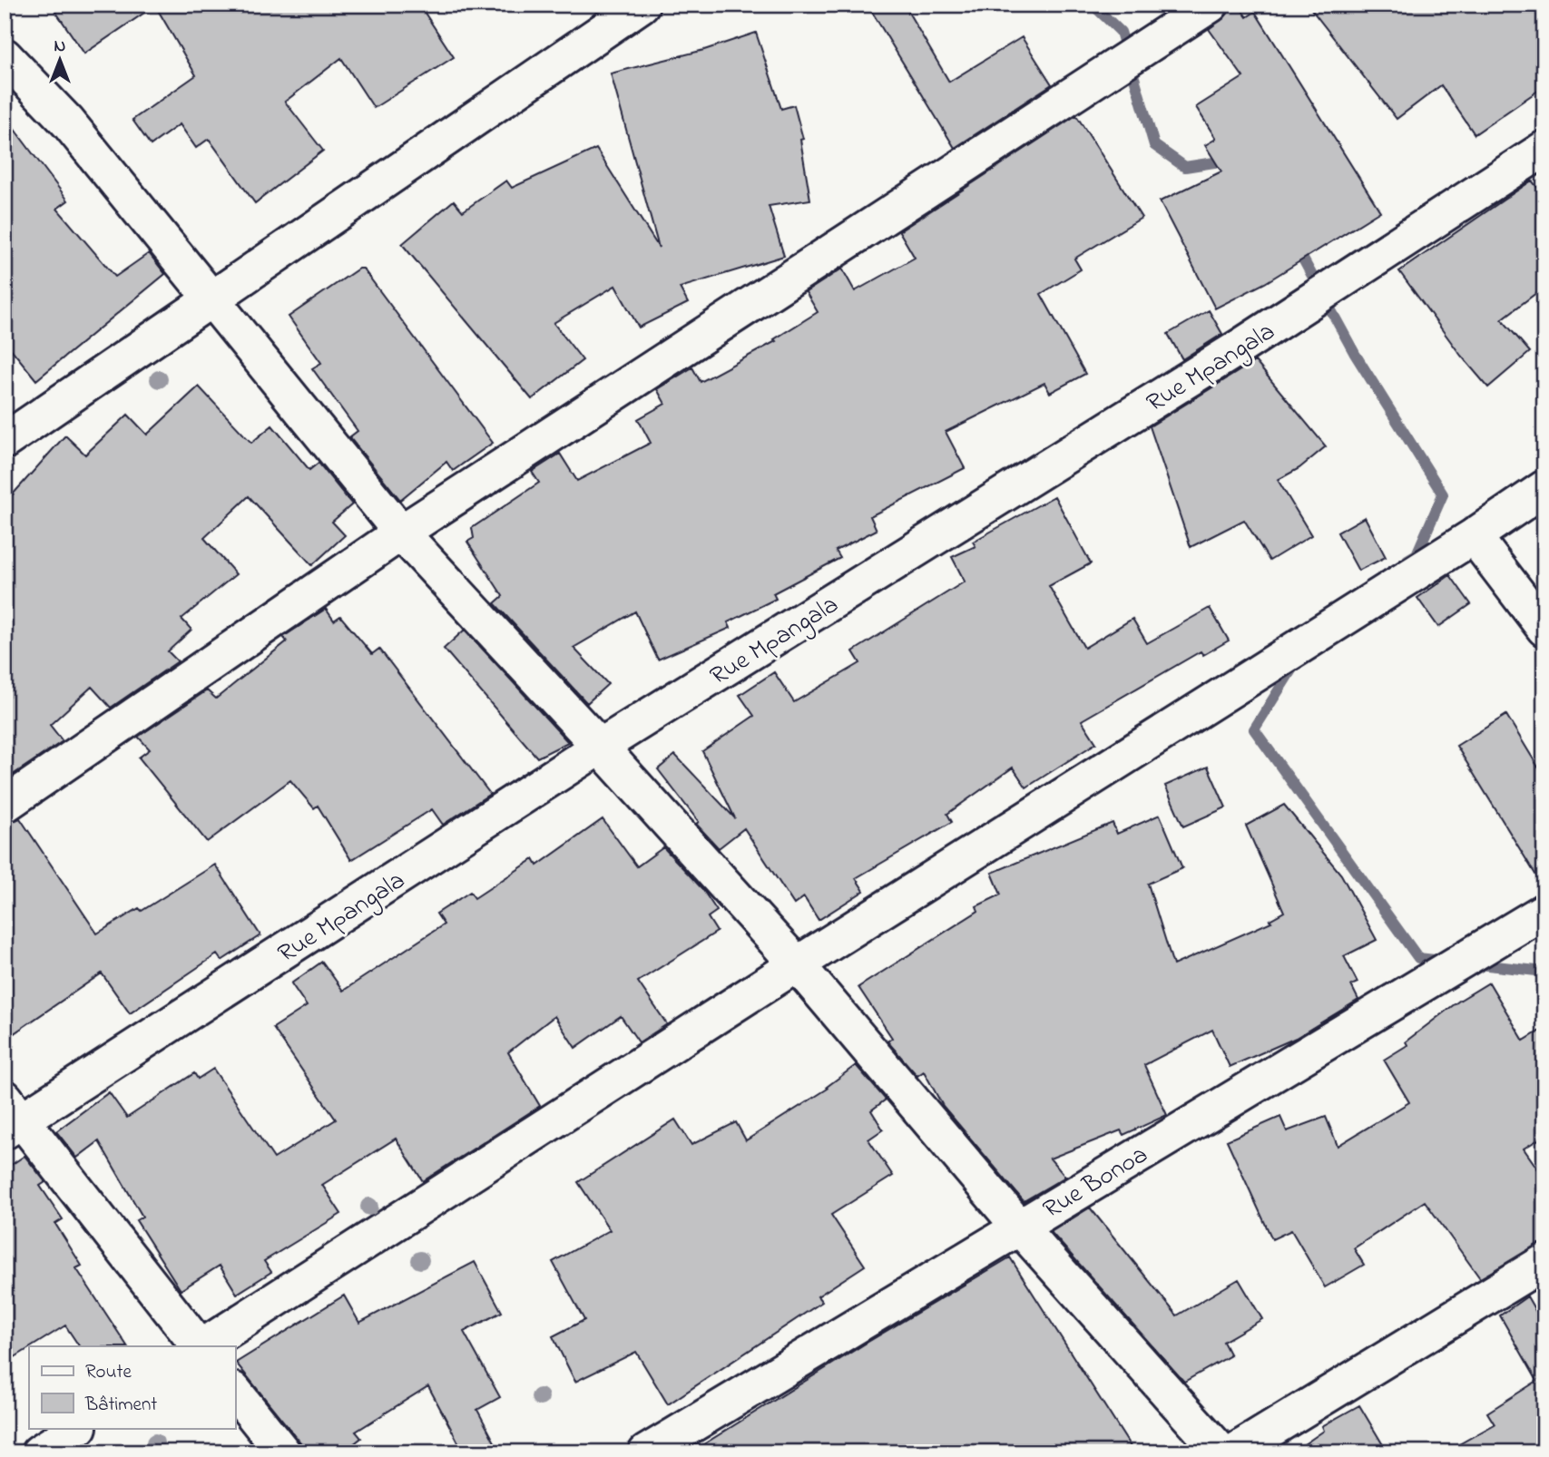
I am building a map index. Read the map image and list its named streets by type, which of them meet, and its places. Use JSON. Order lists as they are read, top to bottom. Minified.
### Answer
{"streets":{"street":["Rue Mpangala","Rue Bonoa"]},"legend":["Route","Bâtiment"],"north":"top"}
